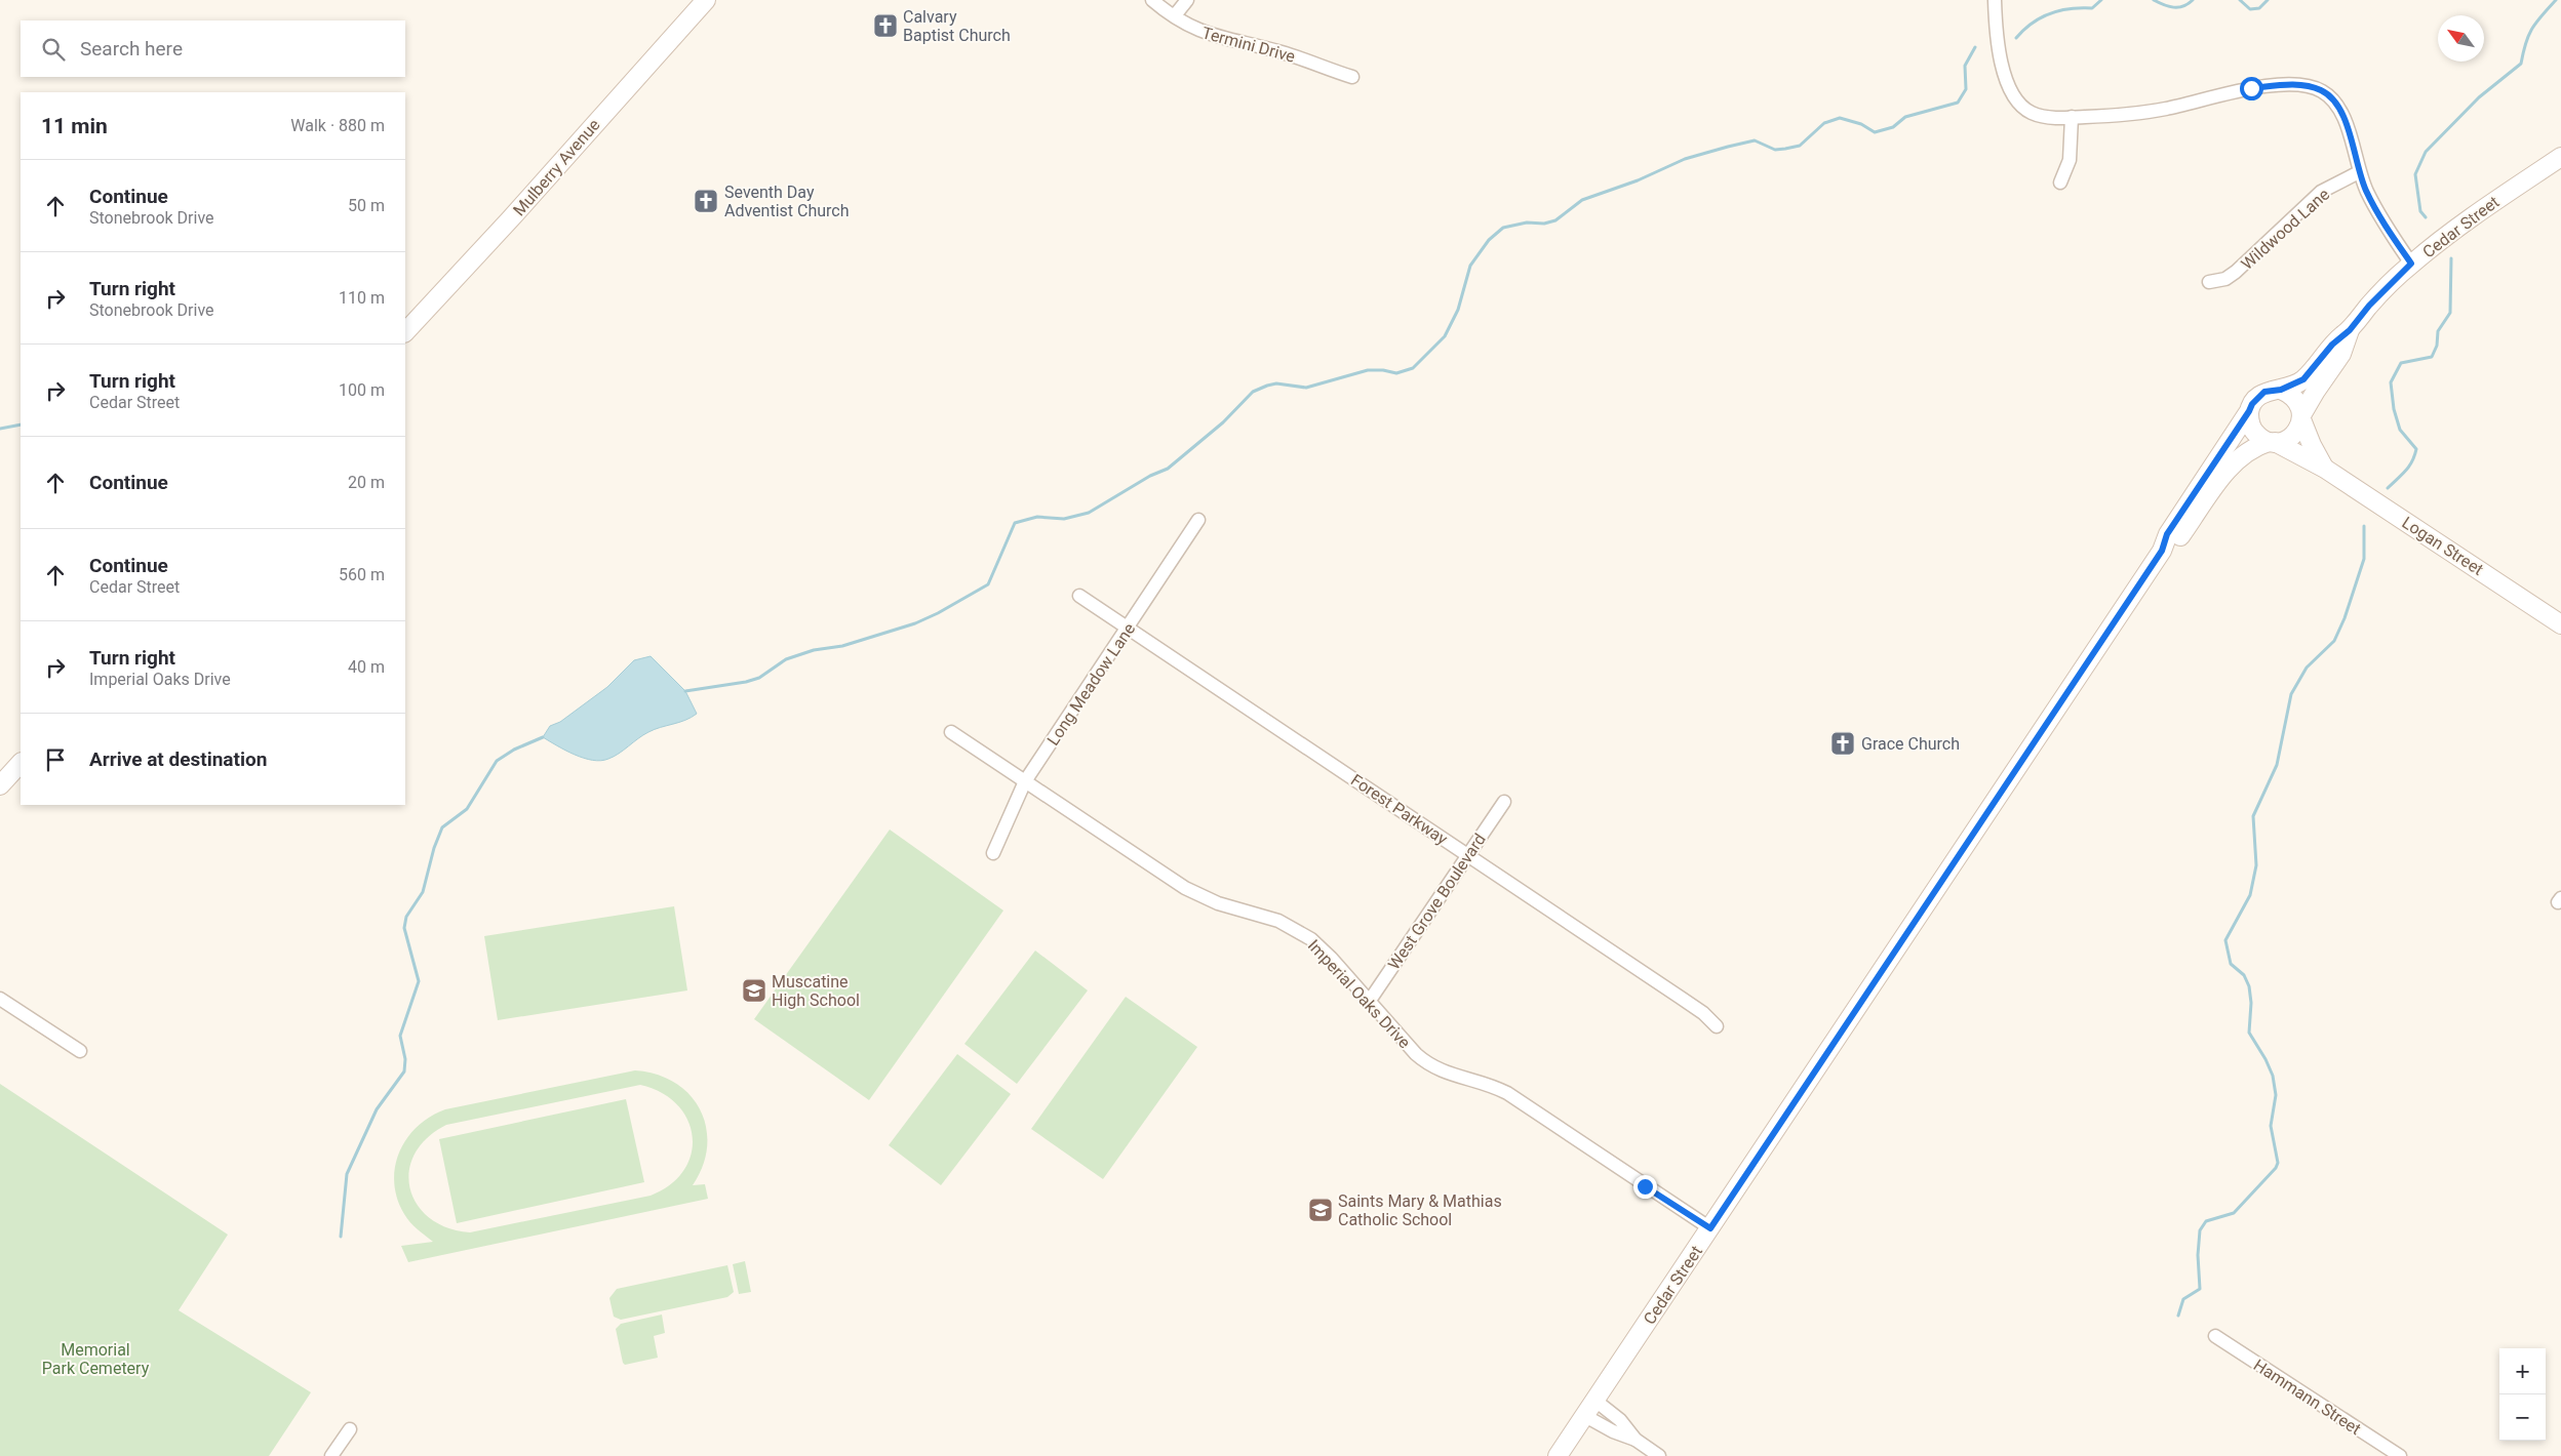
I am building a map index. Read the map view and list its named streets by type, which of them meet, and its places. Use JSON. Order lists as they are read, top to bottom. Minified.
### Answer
{"streets":{"main road":["Mulberry Avenue","Cedar Street","Logan Street"],"street":["Termini Drive","Wildwood Lane","Long Meadow Lane","Forest Parkway","West Grove Boulevard","Imperial Oaks Drive","Hammann Street"]},"crossings":[["Cedar Street","Logan Street"],["Cedar Street","Imperial Oaks Drive"],["Long Meadow Lane","Forest Parkway"],["Long Meadow Lane","Imperial Oaks Drive"],["Forest Parkway","West Grove Boulevard"],["West Grove Boulevard","Imperial Oaks Drive"]],"parks":["Memorial Park Cemetery"],"places":{"church":["Calvary Baptist Church","Seventh Day Adventist Church","Grace Church"],"school or university":["Muscatine High School","Saints Mary & Mathias Catholic School"]},"north":"top left","page":{"search":"Search here","heading":["11 min","Walk · 880 m"],"list":[["Continue","Stonebrook Drive","50 m"],["Turn right","Stonebrook Drive","110 m"],["Turn right","Cedar Street","100 m"],["Continue","20 m"],["Continue","Cedar Street","560 m"],["Turn right","Imperial Oaks Drive","40 m"],"Arrive at destination"],"map_buttons":["+","−"]}}
